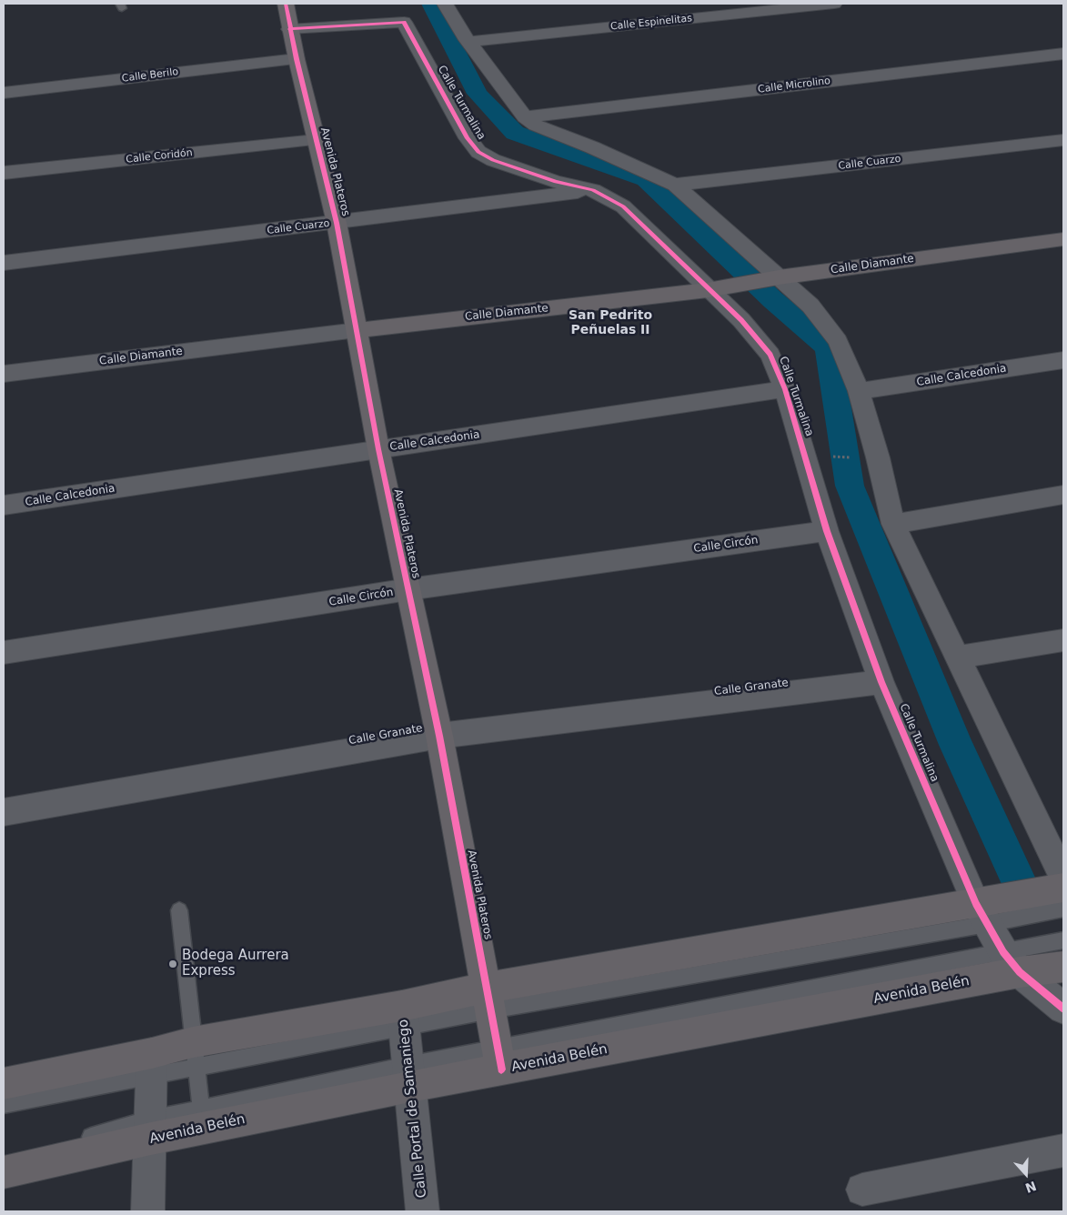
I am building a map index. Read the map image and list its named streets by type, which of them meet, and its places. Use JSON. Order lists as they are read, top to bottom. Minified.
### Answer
{"streets":{"street":["Calle Espinelitas","Calle Berilo","Calle Microlino","Calle Turmalina","Calle Coridón","Calle Cuarzo","Avenida Plateros","Calle Diamante","Calle Calcedonia","Calle Circón","Calle Granate","Avenida Belén","Calle Portal de Samaniego"]},"crossings":[["Calle Berilo","Avenida Plateros"],["Calle Turmalina","Calle Cuarzo"],["Calle Turmalina","Avenida Plateros"],["Calle Turmalina","Calle Diamante"],["Calle Turmalina","Calle Calcedonia"],["Calle Turmalina","Calle Circón"],["Calle Turmalina","Calle Granate"],["Calle Turmalina","Avenida Belén"],["Calle Coridón","Avenida Plateros"],["Calle Cuarzo","Avenida Plateros"],["Avenida Plateros","Calle Diamante"],["Avenida Plateros","Calle Calcedonia"],["Avenida Plateros","Calle Circón"],["Avenida Plateros","Calle Granate"],["Avenida Plateros","Avenida Belén"],["Avenida Belén","Calle Portal de Samaniego"]],"districts":["San Pedrito Peñuelas II"],"places":["Bodega Aurrera Express"],"north":"bottom"}
